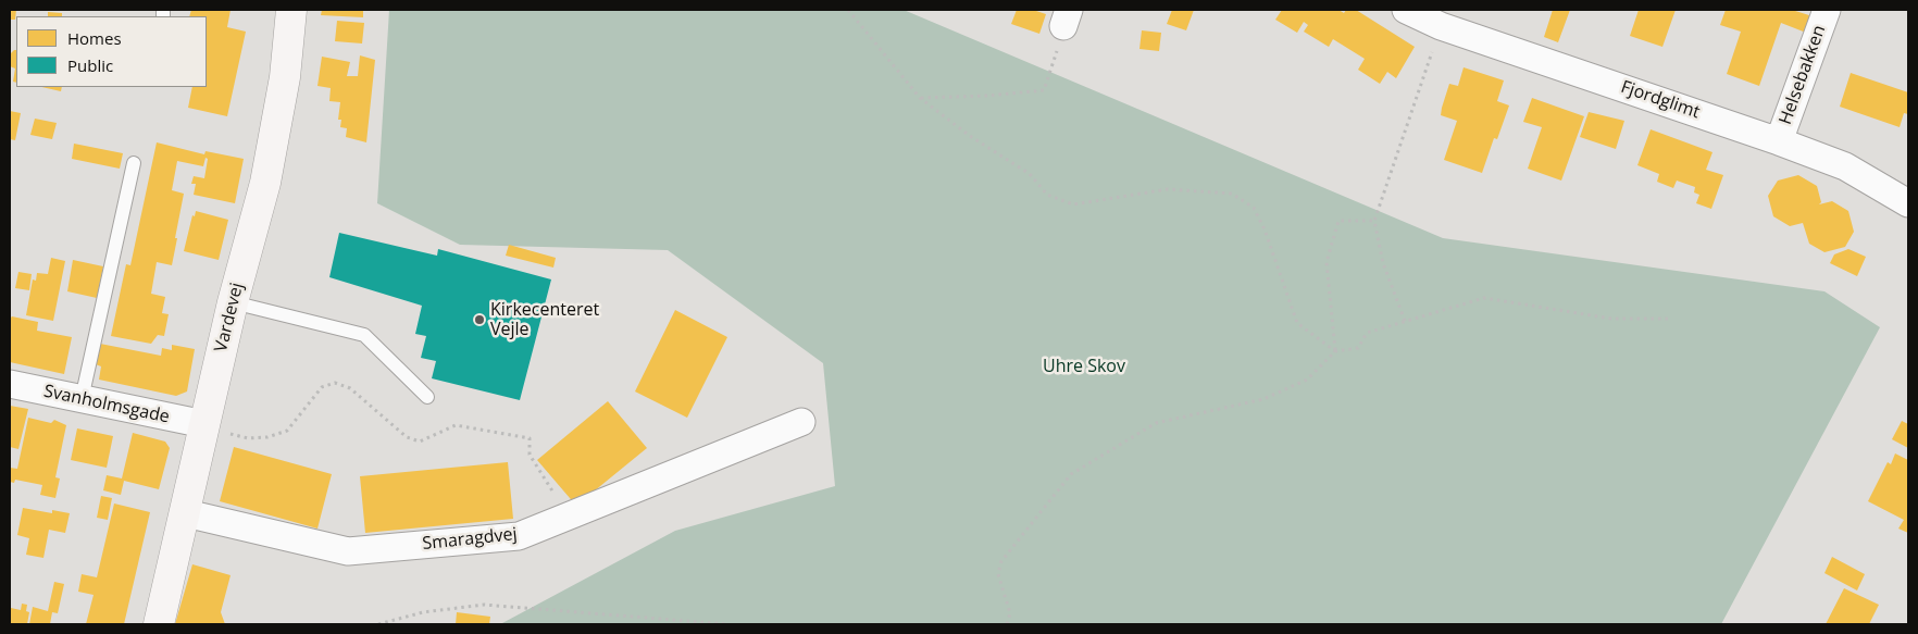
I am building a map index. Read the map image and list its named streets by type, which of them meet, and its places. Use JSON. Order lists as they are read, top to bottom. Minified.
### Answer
{"streets":{"street":["Helsebakken","Fjordglimt","Vardevej","Svanholmsgade","Smaragdvej"]},"crossings":[["Helsebakken","Fjordglimt"],["Vardevej","Svanholmsgade"],["Vardevej","Smaragdvej"]],"parks":["Uhre Skov"],"places":["Kirkecenteret Vejle"],"legend":["Homes","Public"]}
